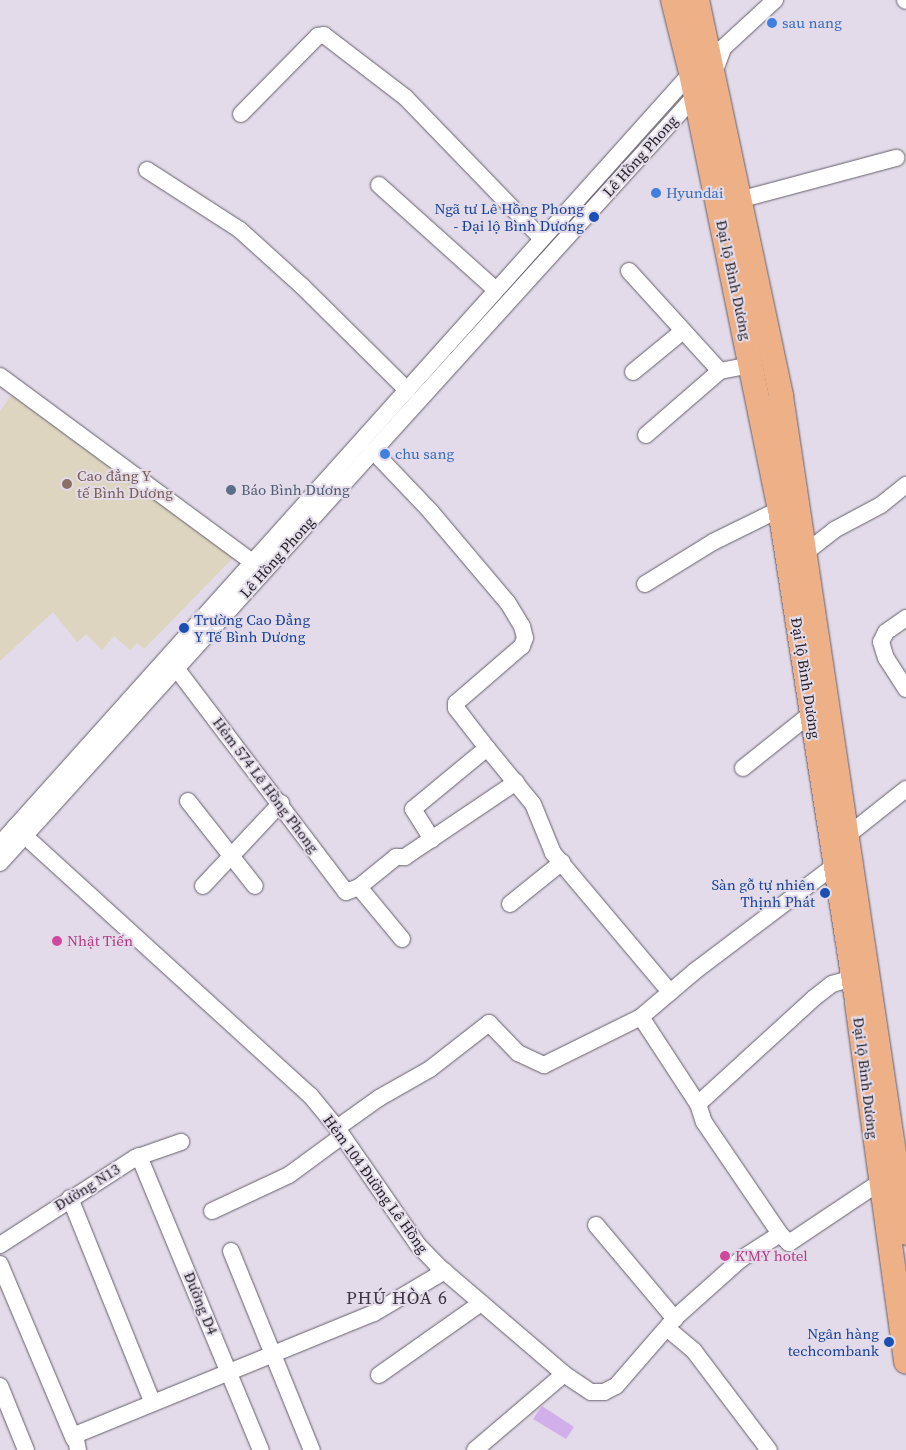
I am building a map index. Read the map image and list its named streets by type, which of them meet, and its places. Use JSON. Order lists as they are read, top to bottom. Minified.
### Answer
{"streets":{"highway":["Đại lộ Bình Dương"],"street":["Lê Hồng Phong","Hẻm 574 Lê Hồng Phong","Hẻm 104 Đường Lê Hồng","Đường N13","Đường D4"]},"crossings":[["Lê Hồng Phong","Đại lộ Bình Dương"],["Lê Hồng Phong","Hẻm 574 Lê Hồng Phong"],["Lê Hồng Phong","Hẻm 104 Đường Lê Hồng"],["Đường N13","Đường D4"]],"districts":["PHÚ HÒA 6"],"places":["sau nang","Hyundai","Ngã tư Lê Hồng Phong - Đại lộ Bình Dương","chu sang","Cao đẳng Y tế Bình Dương","Báo Bình Dương","Trường Cao Đẳng Y Tế Bình Dương","Sàn gỗ tự nhiên Thịnh Phát","Nhật Tiến","K'MY hotel","Ngân hàng techcombank"]}
